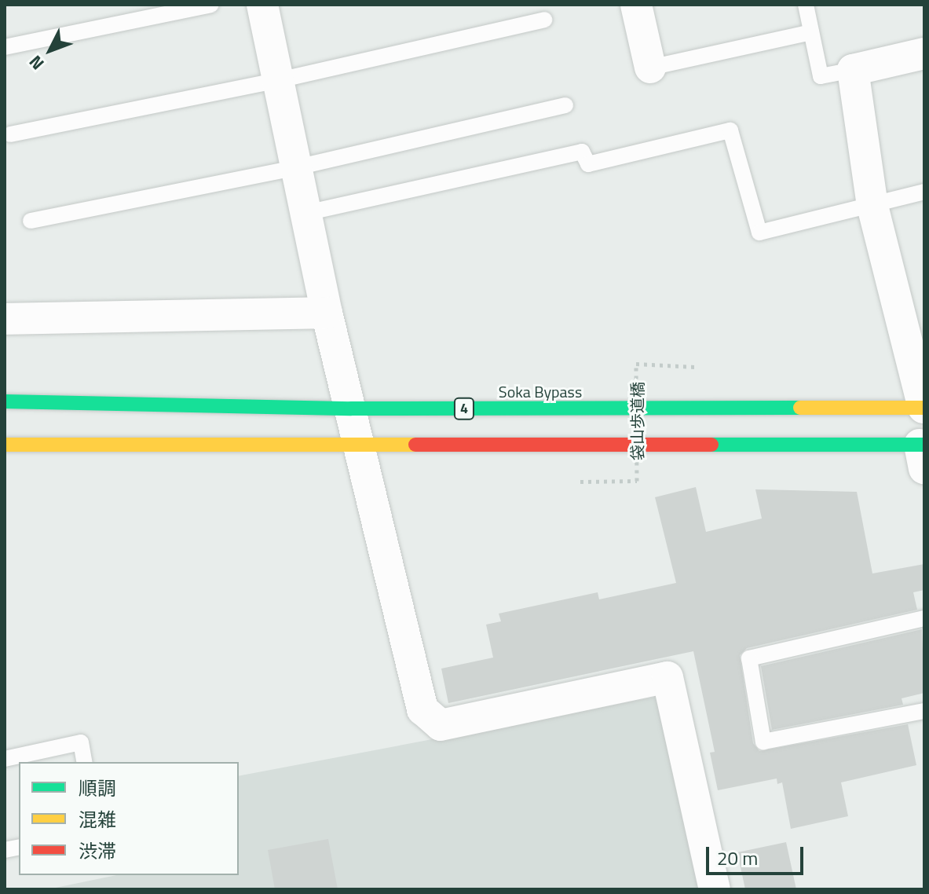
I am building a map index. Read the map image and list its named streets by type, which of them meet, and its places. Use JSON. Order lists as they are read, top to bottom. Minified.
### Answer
{"streets":{"highway":["Soka Bypass","4"],"path":["袋山歩道橋"]},"legend":["順調","混雑","渋滞"],"scale_bar":"20 m","north":"bottom left"}
